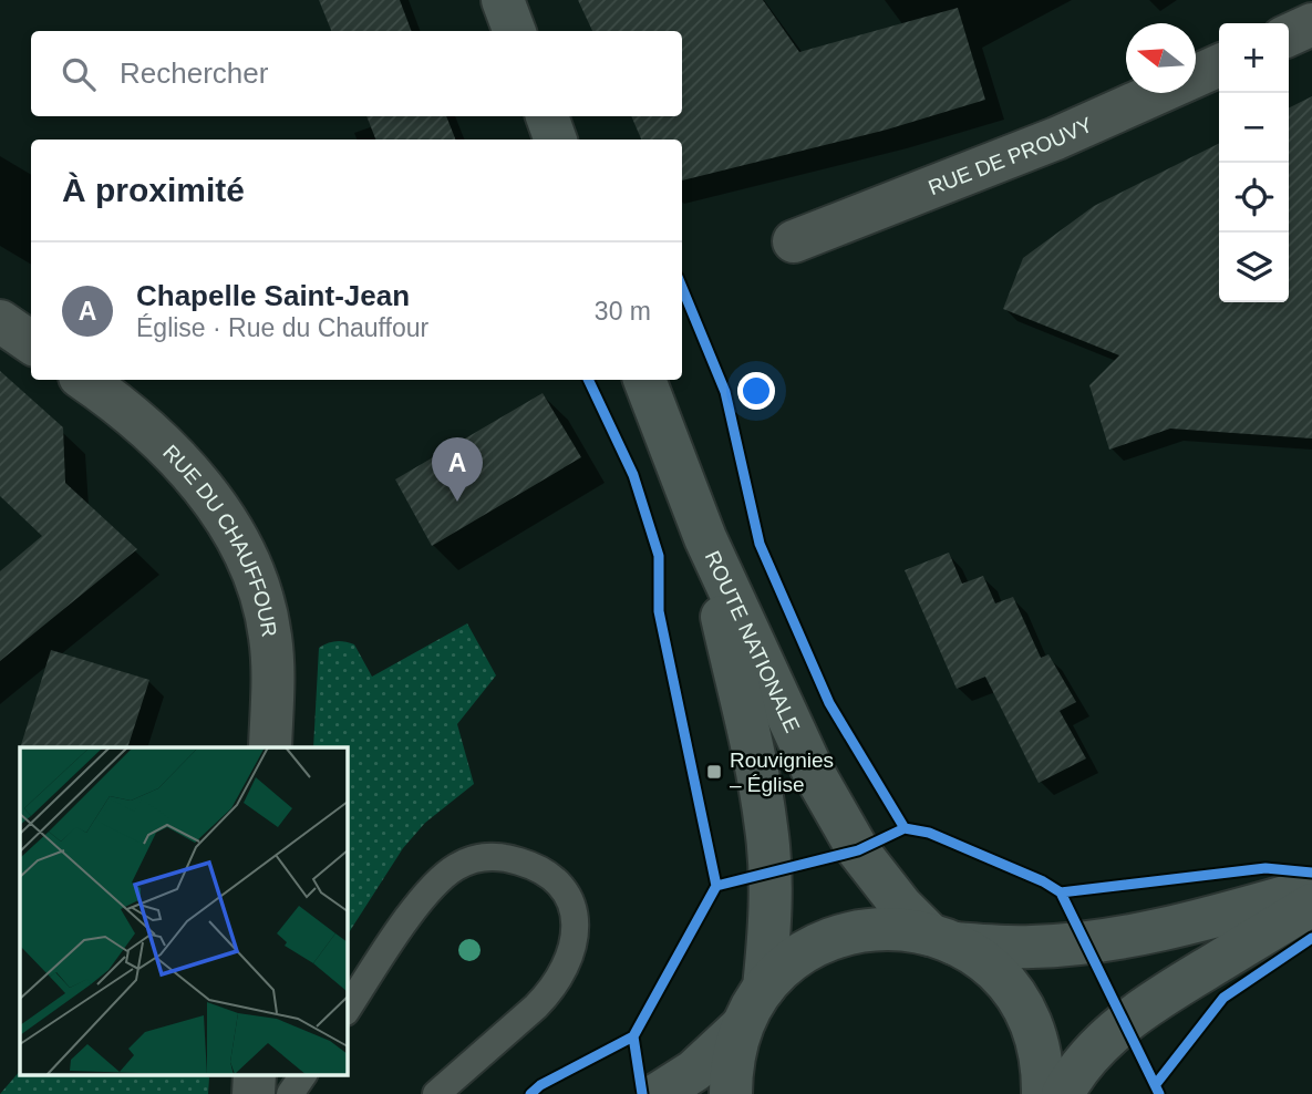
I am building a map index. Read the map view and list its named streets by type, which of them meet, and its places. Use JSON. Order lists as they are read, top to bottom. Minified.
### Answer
{"streets":{"main road":["ROUTE NATIONALE"],"street":["RUE DE PROUVY","RUE DU CHAUFFOUR"]},"places":{"transit":["Rouvignies – Église"]},"north":"left","page":{"map_buttons":["+","−"],"search":"Rechercher","heading":"À proximité","list":[{"mark":"A","name":"Chapelle Saint-Jean","note":"Église · Rue du Chauffour","value":"30 m"}],"pins":"A"}}
